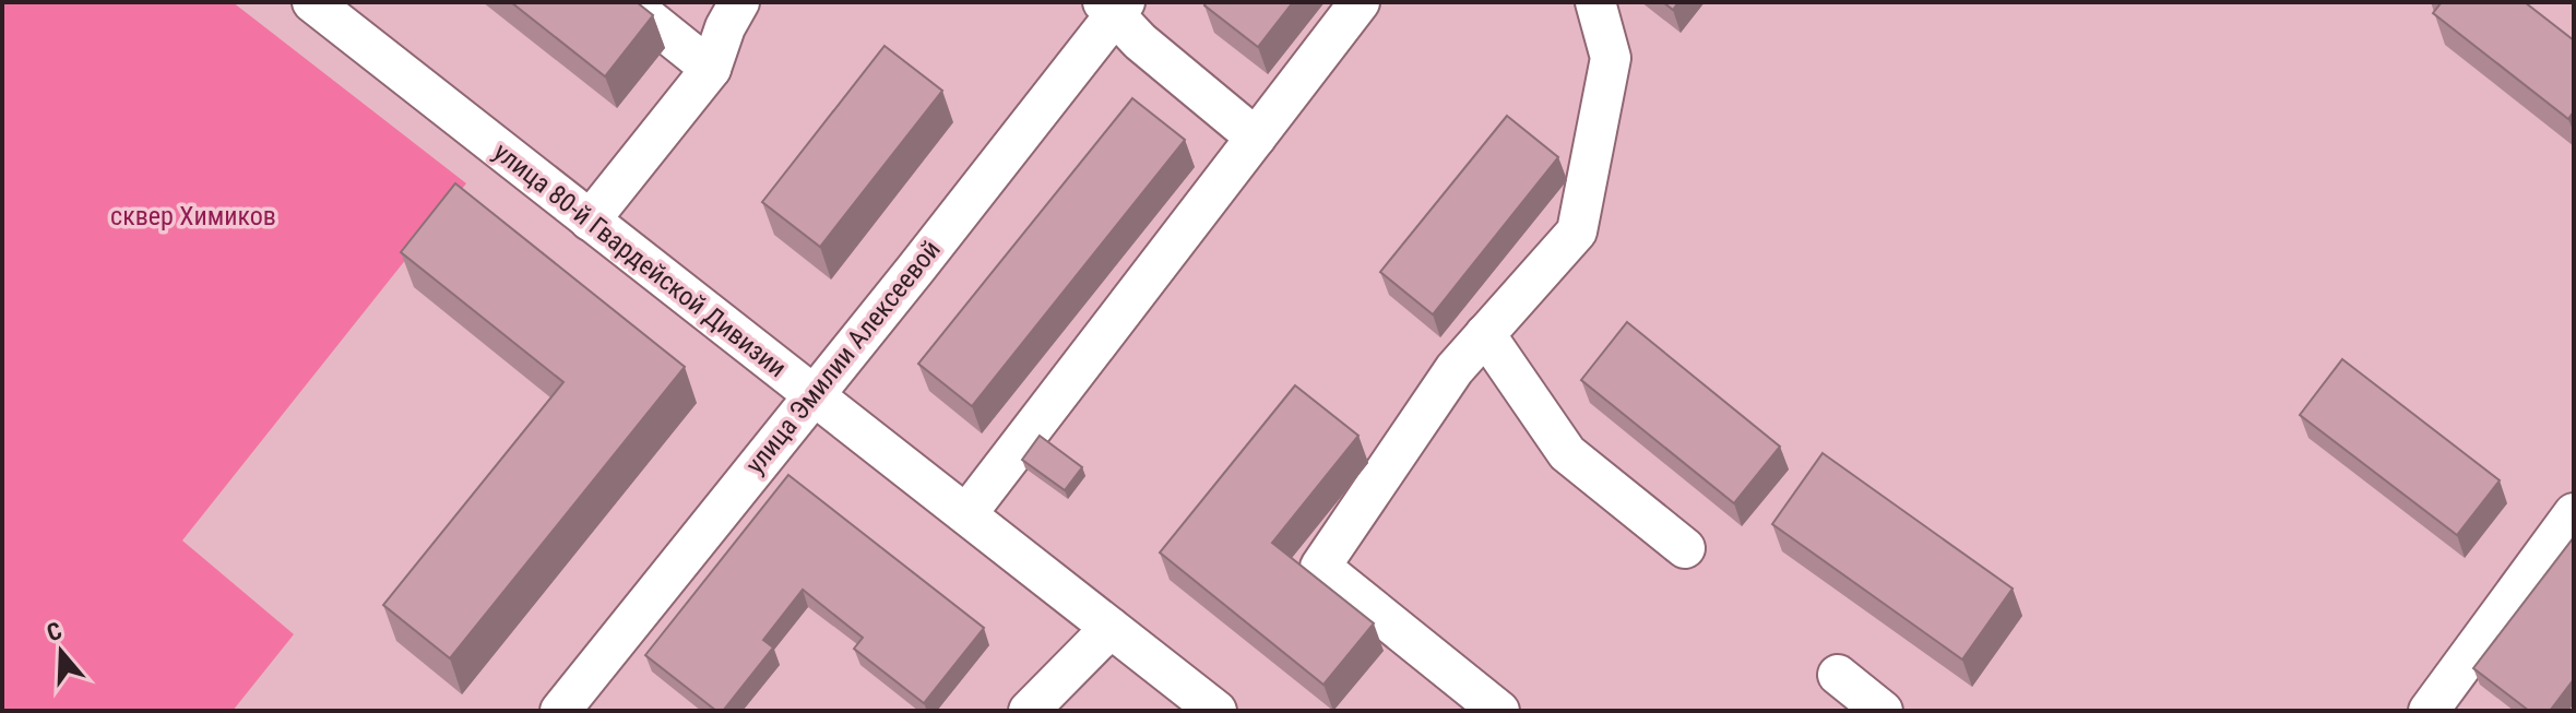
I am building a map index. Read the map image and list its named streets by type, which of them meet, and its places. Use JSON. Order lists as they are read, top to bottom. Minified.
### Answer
{"streets":{"street":["улица 80-й Гвардейской Дивизии","улица Эмилии Алексеевой"]},"crossings":[["улица 80-й Гвардейской Дивизии","улица Эмилии Алексеевой"]],"parks":["сквер Химиков"],"north":"top"}
